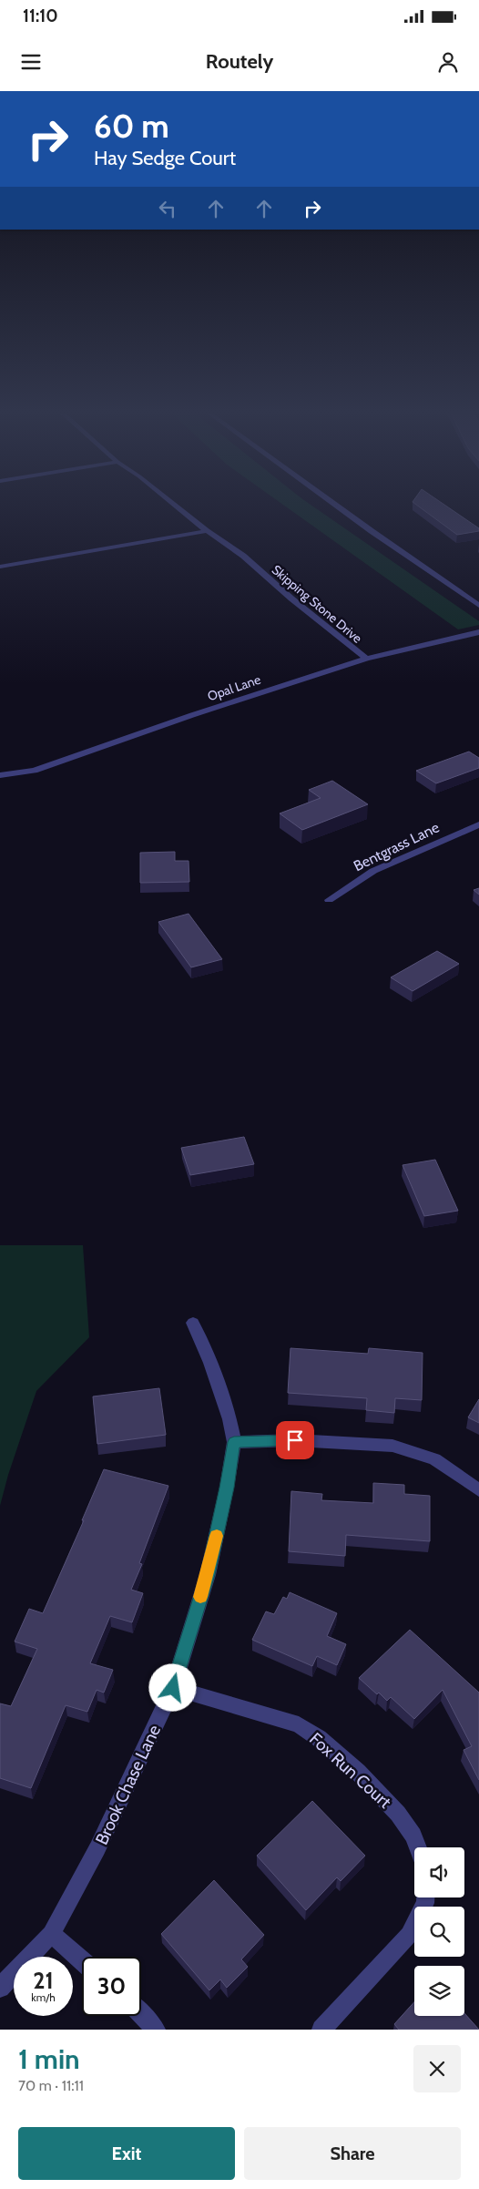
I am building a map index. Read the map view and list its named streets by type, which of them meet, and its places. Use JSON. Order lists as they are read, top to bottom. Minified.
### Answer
{"streets":{"street":["Skipping Stone Drive","Opal Lane","Bentgrass Lane","Fox Run Court","Brook Chase Lane"]},"crossings":[["Skipping Stone Drive","Opal Lane"],["Fox Run Court","Brook Chase Lane"]],"page":{"status":"11:10","header":"Routely","turn":["60 m","Hay Sedge Court"],"speed":"21 km/h","limit":"30","heading":["1 min","70 m · 11:11"],"buttons":["Exit","Share"]}}
